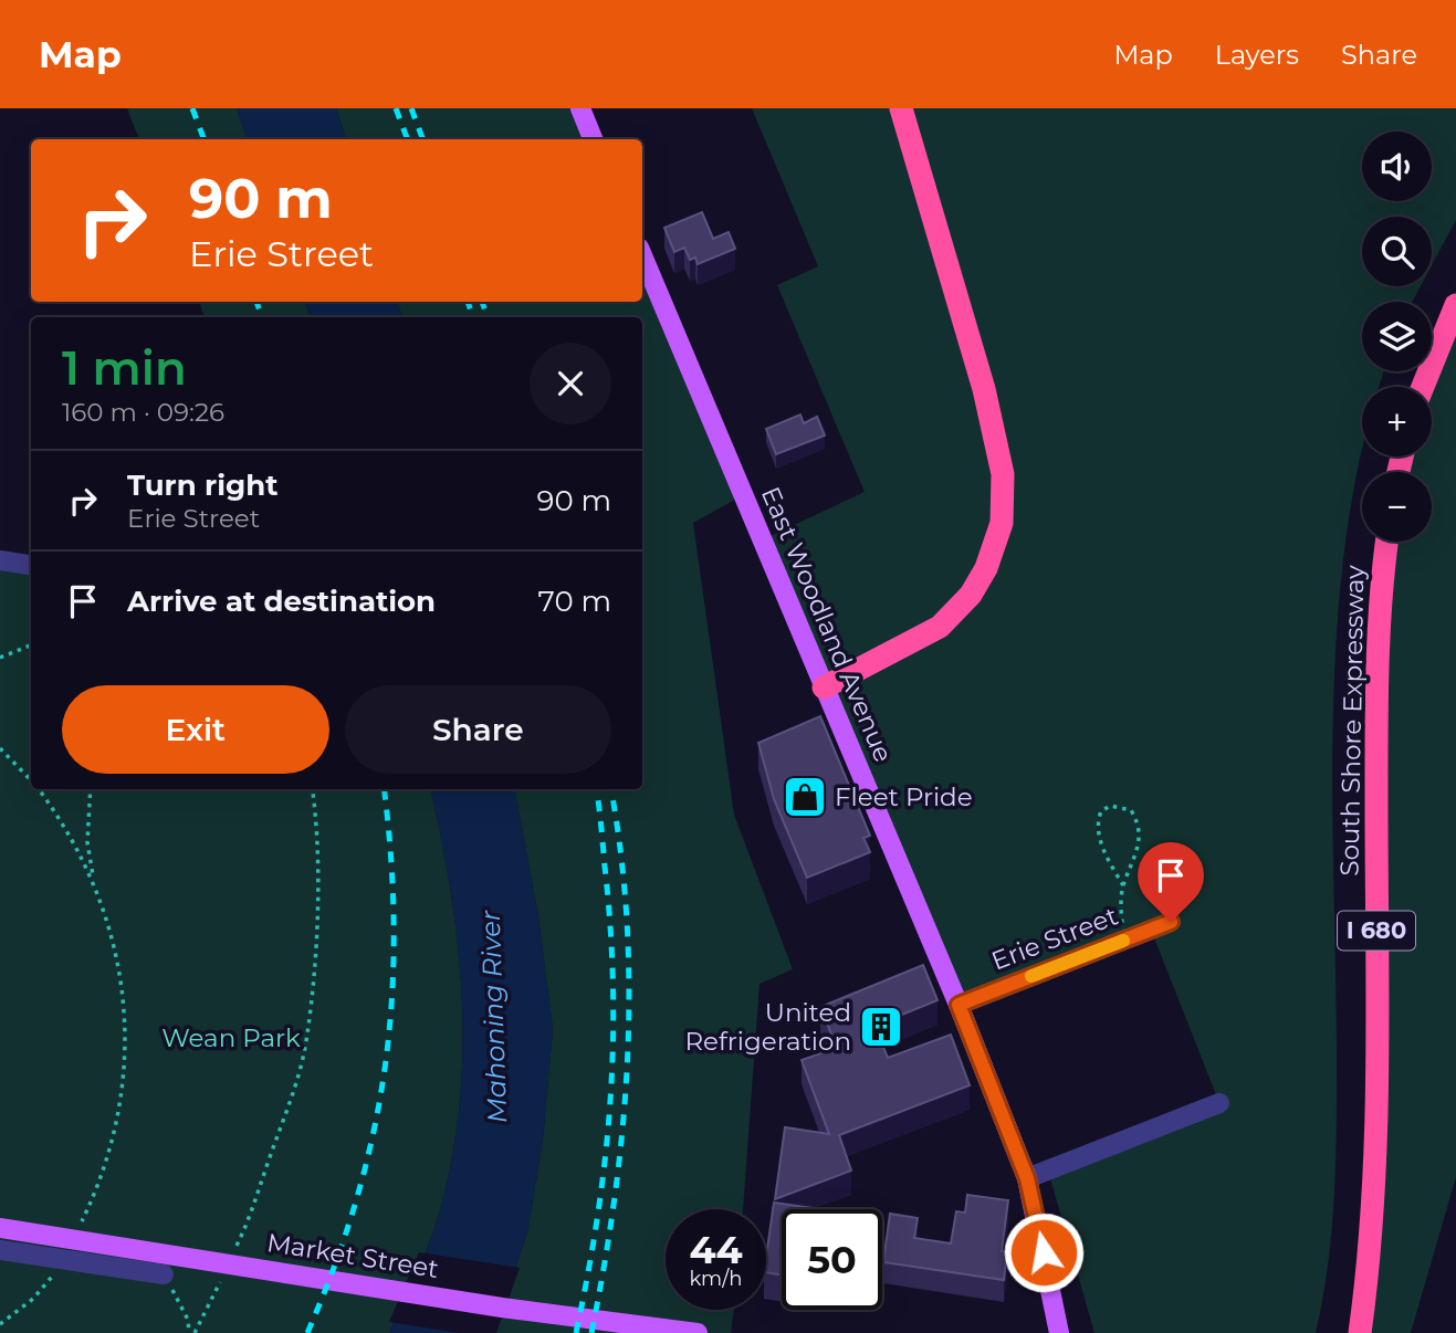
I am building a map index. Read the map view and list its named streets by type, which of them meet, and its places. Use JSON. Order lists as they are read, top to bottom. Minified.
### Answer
{"streets":{"highway":["South Shore Expressway","I 680"],"main road":["East Woodland Avenue","Market Street"],"street":["Erie Street"]},"crossings":[["East Woodland Avenue","Erie Street"]],"water":["Mahoning River"],"parks":["Wean Park"],"places":{"shop":["Fleet Pride"],"building":["United Refrigeration"]},"page":{"header":"Map","nav":["Map","Layers","Share"],"map_buttons":["+","−"],"turn":["90 m","Erie Street"],"heading":["1 min","160 m · 09:26"],"list":[{"name":"Turn right","note":"Erie Street","value":"90 m"},{"name":"Arrive at destination","value":"70 m"}],"buttons":["Exit","Share"],"speed":"44 km/h","limit":"50"}}
